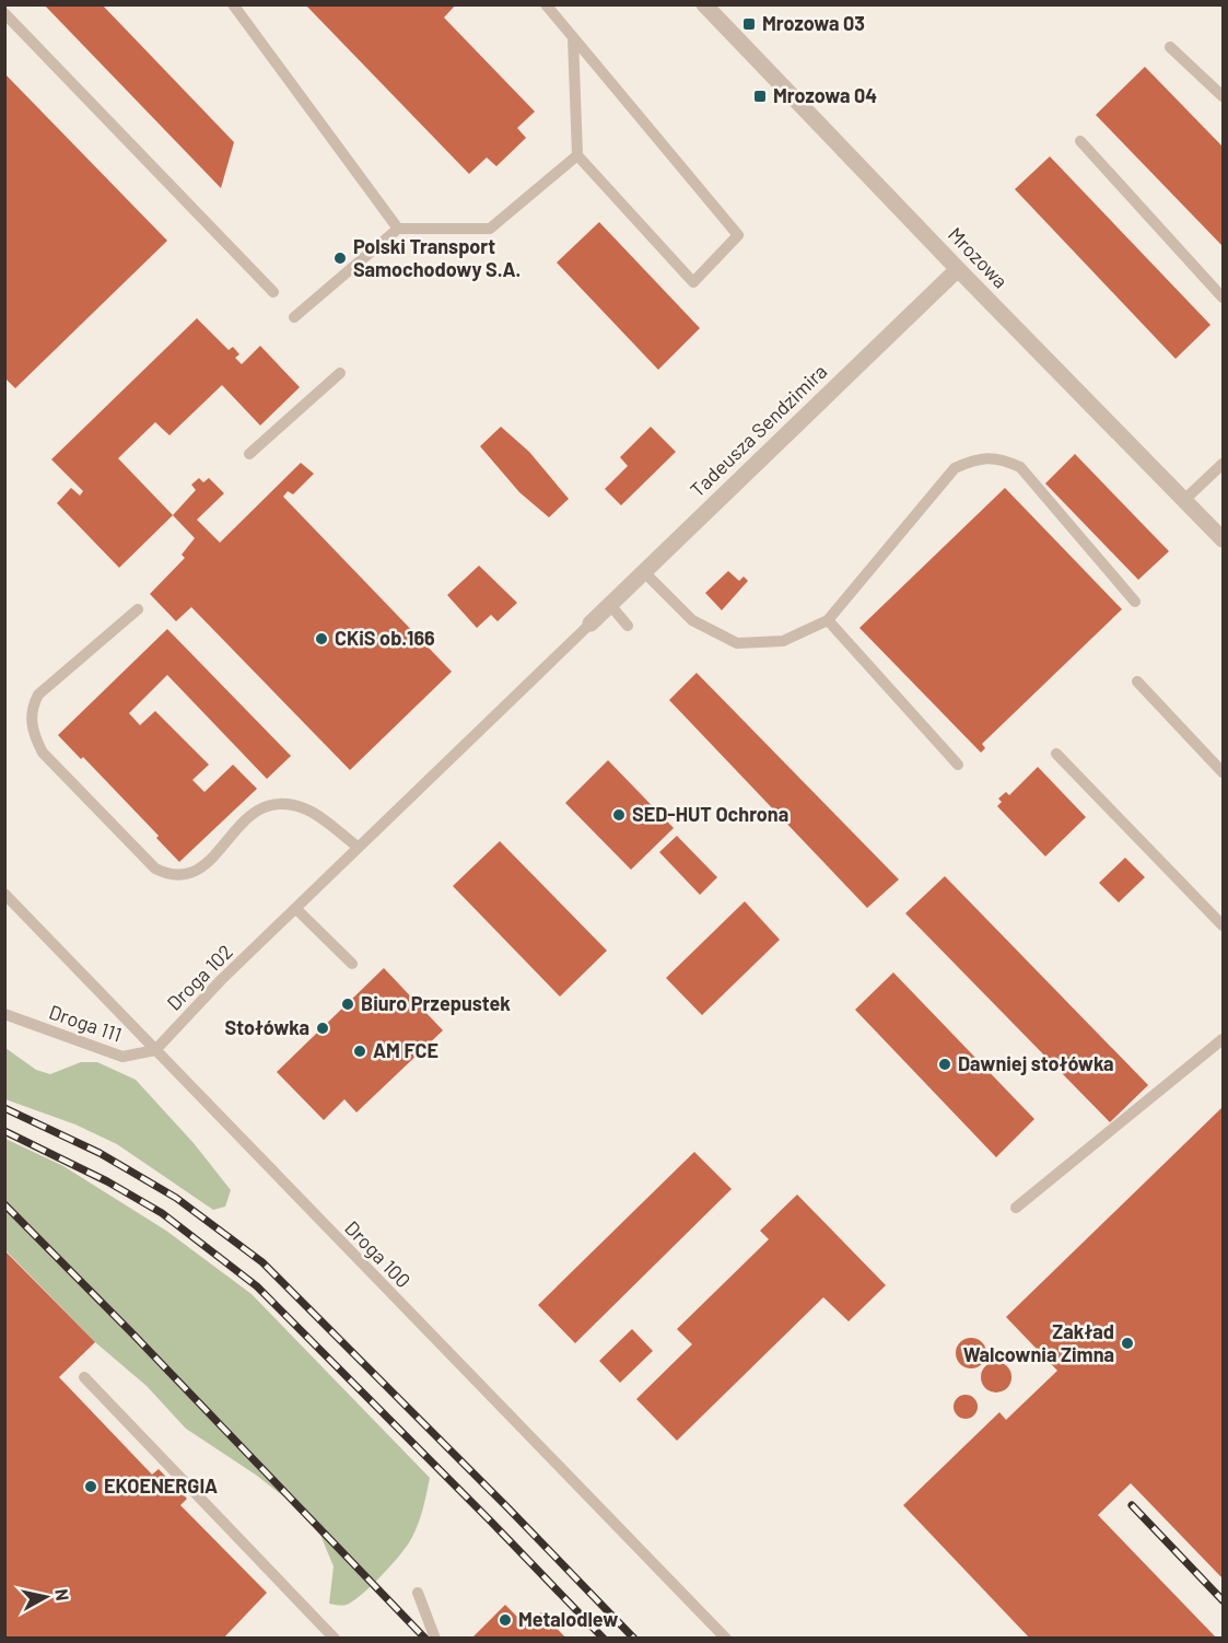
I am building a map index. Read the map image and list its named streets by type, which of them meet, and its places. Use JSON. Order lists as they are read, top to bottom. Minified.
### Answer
{"streets":{"street":["Mrozowa","Tadeusza Sendzimira"],"lane":["Droga 102","Droga 111","Droga 100"]},"crossings":[["Mrozowa","Tadeusza Sendzimira"],["Tadeusza Sendzimira","Droga 102"],["Droga 102","Droga 111"],["Droga 102","Droga 100"],["Droga 111","Droga 100"]],"places":{"transit":["Mrozowa 03","Mrozowa 04"],"other":["Polski Transport Samochodowy S.A.","CKiS ob.166","SED-HUT Ochrona","Biuro Przepustek","Stołówka","AM FCE","Dawniej stołówka","Zakład Walcownia Zimna","EKOENERGIA","Metalodlew"]},"north":"right"}
